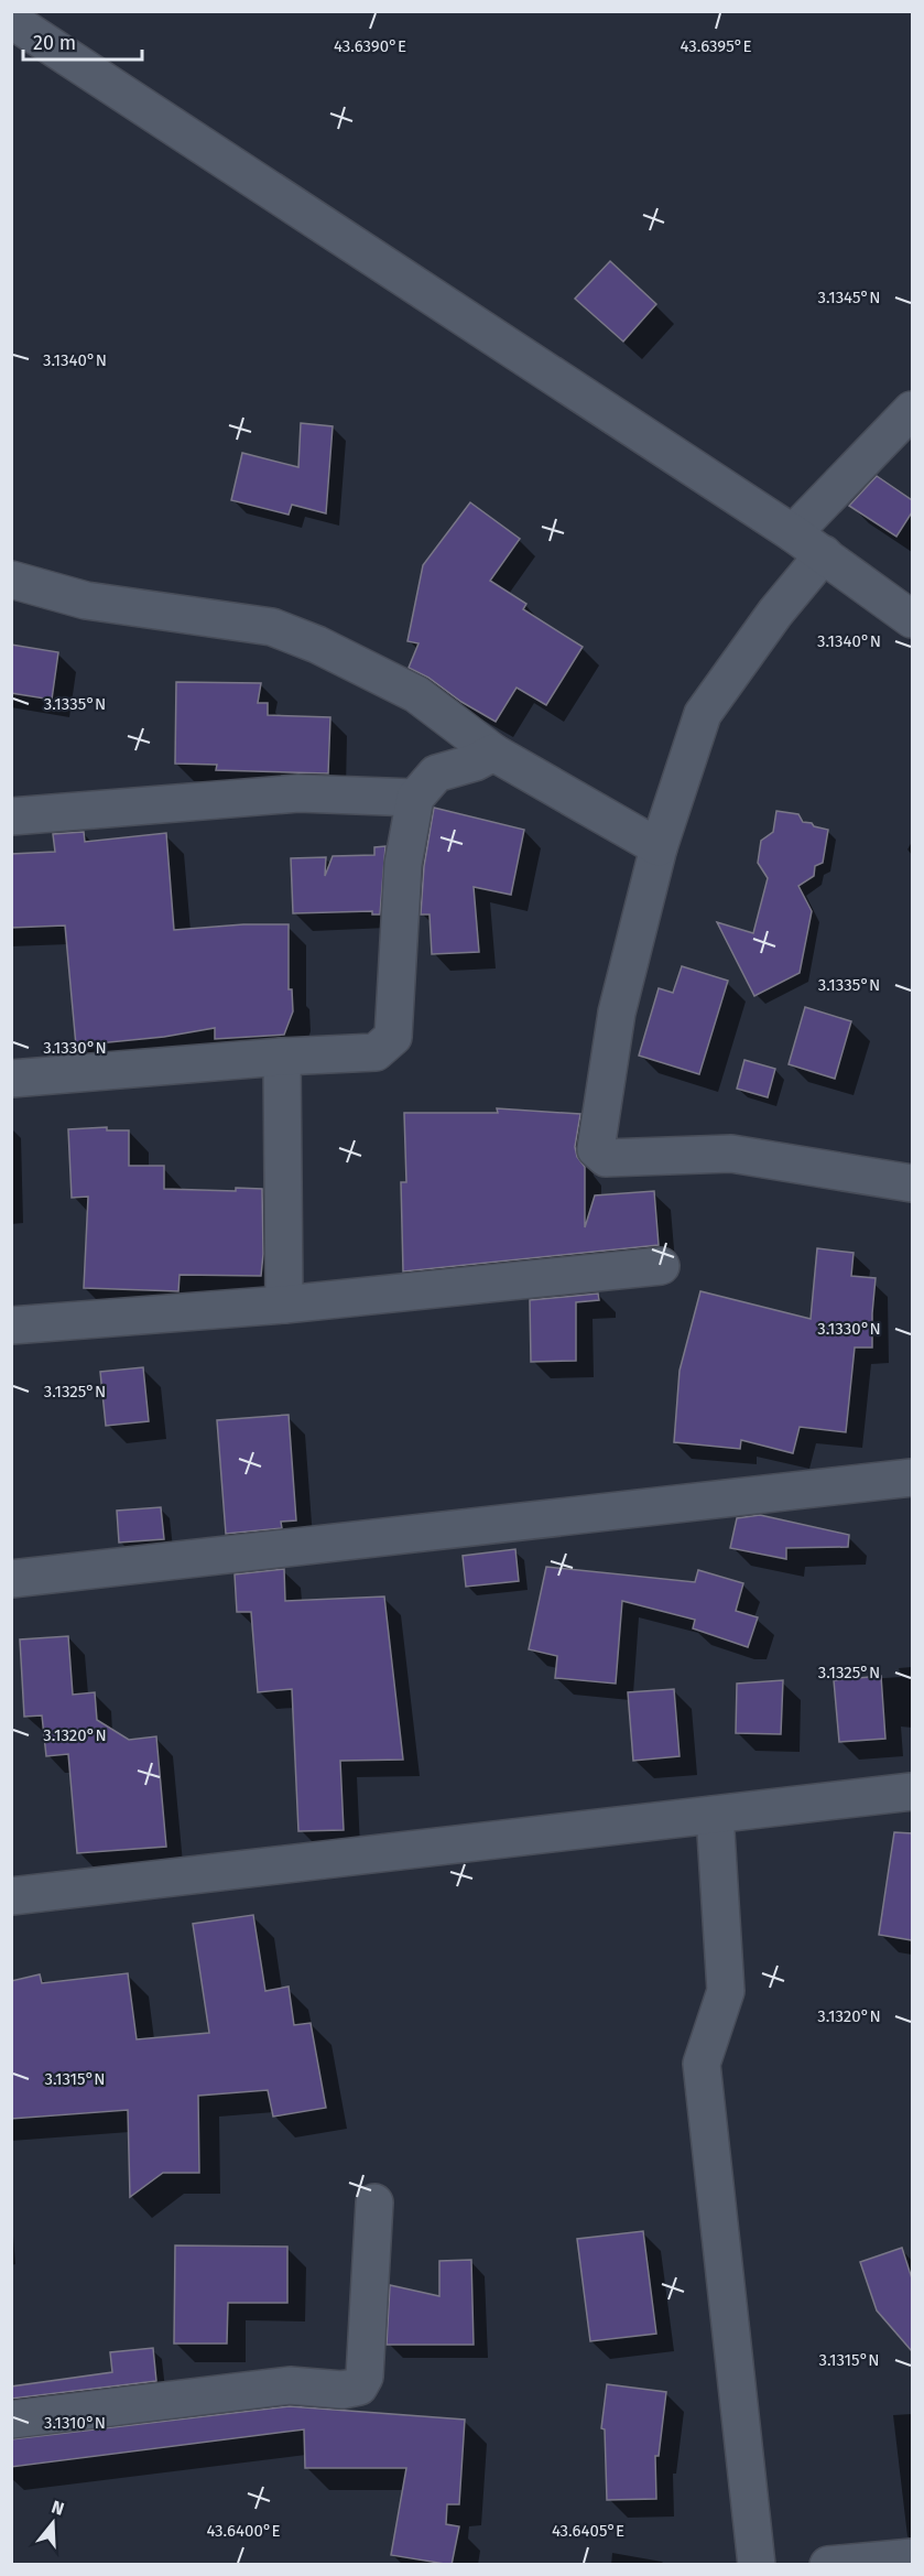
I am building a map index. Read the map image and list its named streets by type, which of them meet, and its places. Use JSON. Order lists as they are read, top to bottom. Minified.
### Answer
{"scale_bar":"20 m","north":"top","coordinates":["43.6390°E","43.6395°E","3.1345°N","3.1340°N","3.1335°N","3.1330°N","3.1325°N","3.1320°N","3.1315°N","3.1310°N","43.6400°E","43.6405°E"]}
